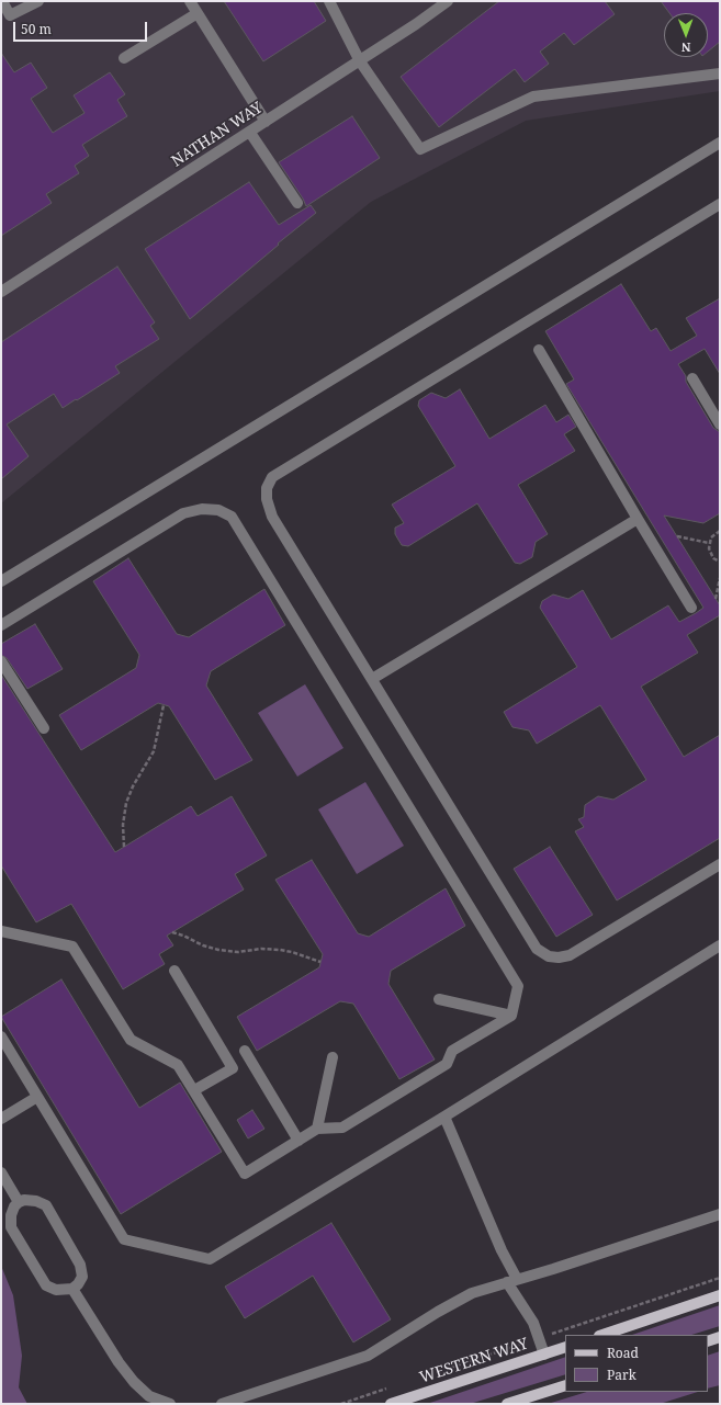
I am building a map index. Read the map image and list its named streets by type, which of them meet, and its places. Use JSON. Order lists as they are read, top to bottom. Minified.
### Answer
{"streets":{"main road":["WESTERN WAY"],"street":["NATHAN WAY"]},"legend":["Road","Park"],"scale_bar":"50 m","north":"bottom"}
